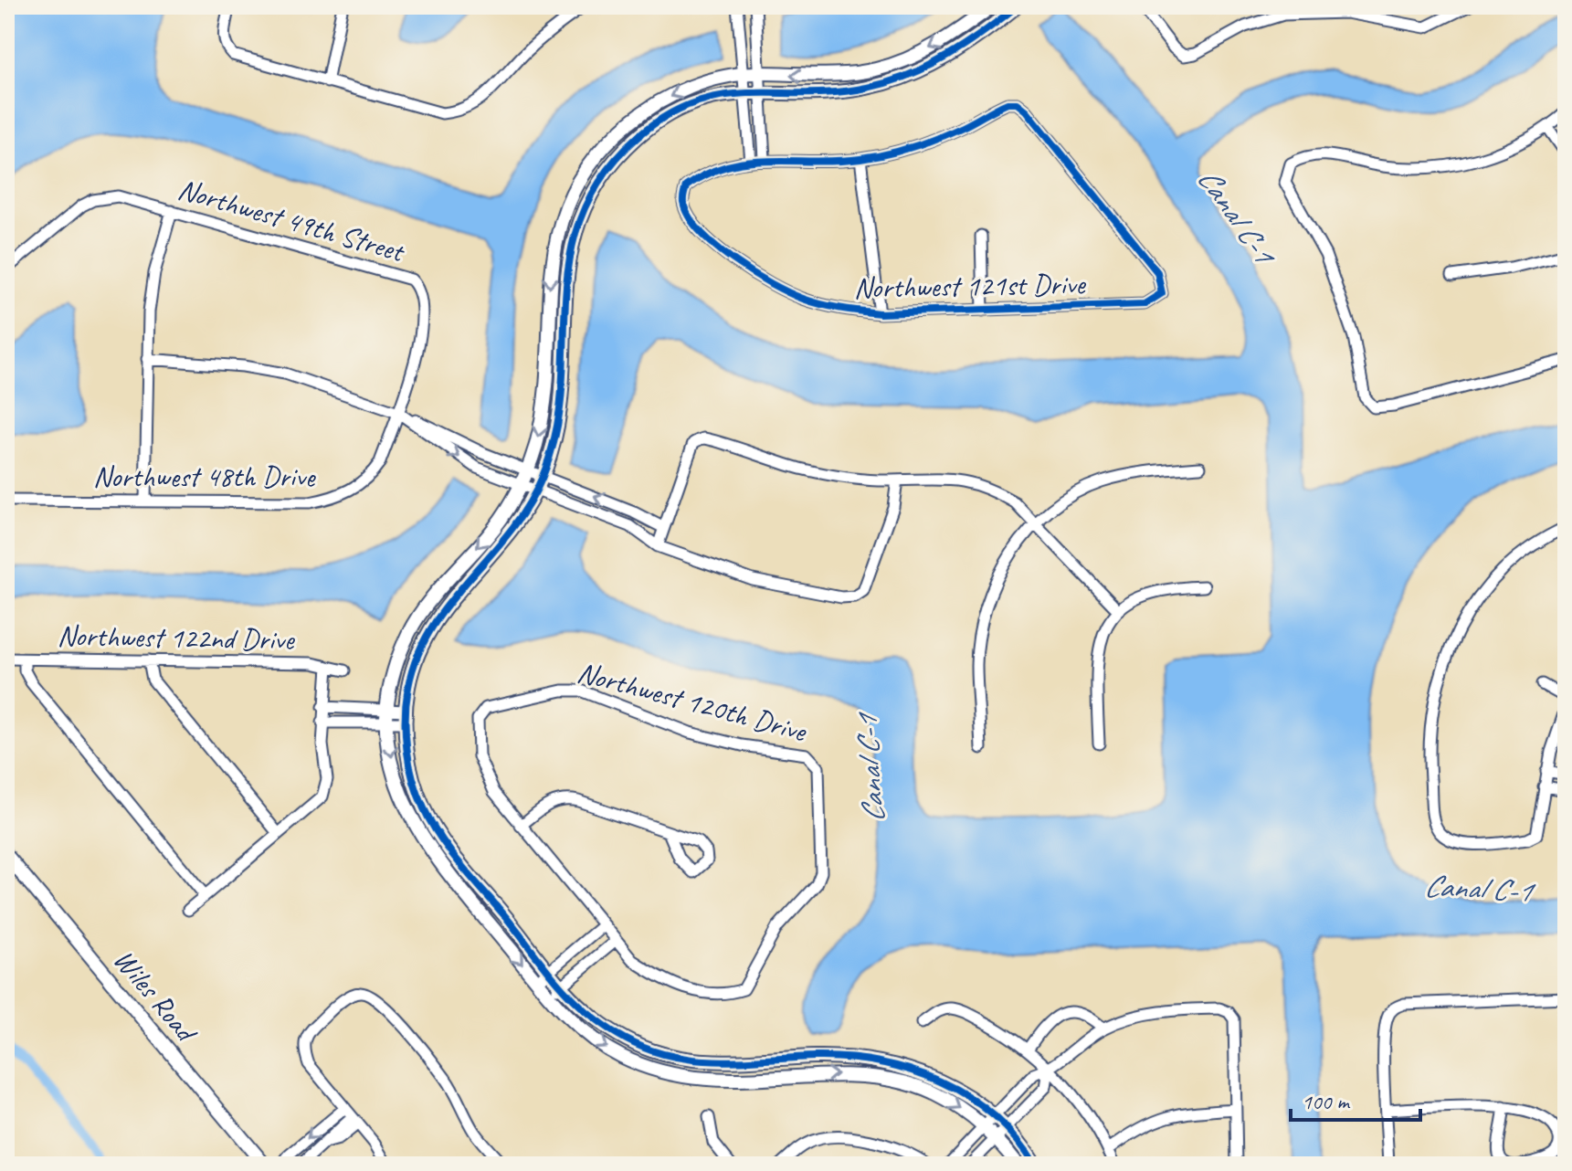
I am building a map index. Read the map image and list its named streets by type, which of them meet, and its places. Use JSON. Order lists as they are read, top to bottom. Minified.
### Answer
{"streets":{"street":["Northwest 49th Street","Northwest 121st Drive","Northwest 48th Drive","Northwest 122nd Drive","Northwest 120th Drive","Wiles Road"]},"crossings":[["Northwest 49th Street","Northwest 48th Drive"]],"water":["Canal C-1"],"scale_bar":"100 m"}
